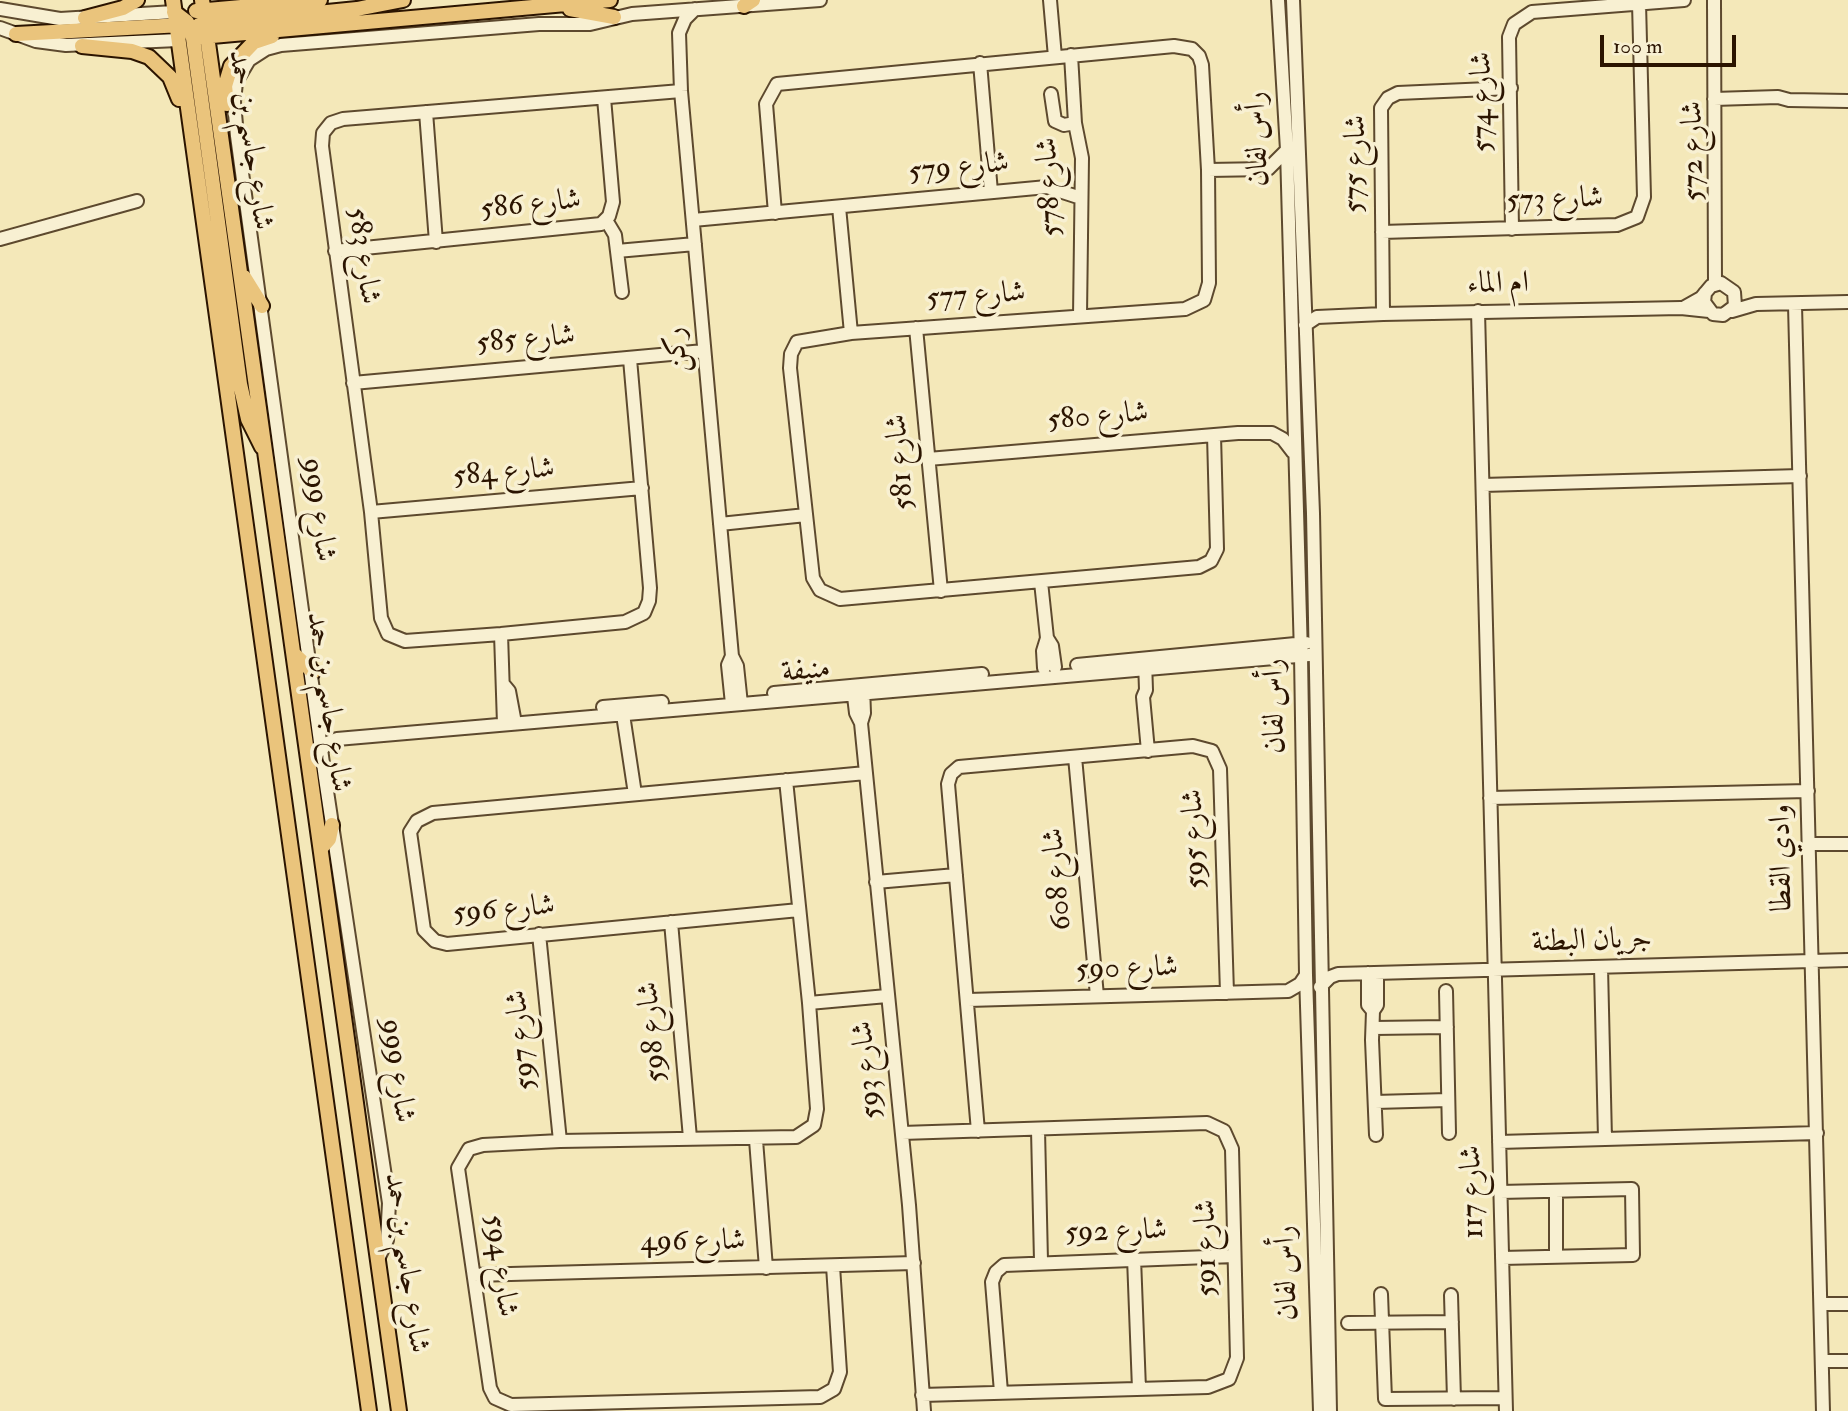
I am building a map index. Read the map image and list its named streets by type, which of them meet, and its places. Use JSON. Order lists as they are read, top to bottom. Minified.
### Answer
{"streets":{"main road":["شارع جاسم بن حمد"],"street":["شارع 574","رأس لفان","شارع 572","شارع 575","شارع 579","شارع 578","شارع 573","شارع 586","شارع 583","ام الماء","شارع 577","شارع 585","ركن","شارع 580","شارع 581","شارع 584","شارع 999","منيفة","شارع 595","وادي القطا","شارع 608","شارع 596","جريان البطنة","شارع 590","شارع 598","شارع 597","شارع 593","شارع 117","شارع 592","شارع 496","شارع 591","شارع 594"]},"crossings":[["شارع 574","شارع 575"],["شارع 574","شارع 573"],["رأس لفان","منيفة"],["شارع جاسم بن حمد","شارع 999"],["شارع 572","ام الماء"],["شارع 575","شارع 573"],["شارع 575","ام الماء"],["شارع 579","شارع 578"],["شارع 579","شارع 577"],["شارع 579","ركن"],["شارع 578","شارع 577"],["شارع 586","شارع 583"],["شارع 583","شارع 585"],["شارع 583","ركن"],["شارع 583","شارع 584"],["ام الماء","شارع 117"],["شارع 577","شارع 580"],["شارع 577","شارع 581"],["شارع 585","ركن"],["ركن","منيفة"],["شارع 580","شارع 581"],["شارع 999","منيفة"],["منيفة","شارع 593"],["شارع 595","شارع 608"],["شارع 595","شارع 590"],["شارع 595","شارع 591"],["وادي القطا","جريان البطنة"],["شارع 608","شارع 590"],["شارع 596","شارع 598"],["شارع 596","شارع 597"],["شارع 596","شارع 593"],["شارع 596","شارع 594"],["جريان البطنة","شارع 117"],["شارع 598","شارع 594"],["شارع 597","شارع 594"],["شارع 593","شارع 496"],["شارع 593","شارع 591"],["شارع 592","شارع 591"],["شارع 496","شارع 594"]],"scale_bar":"100 m"}
